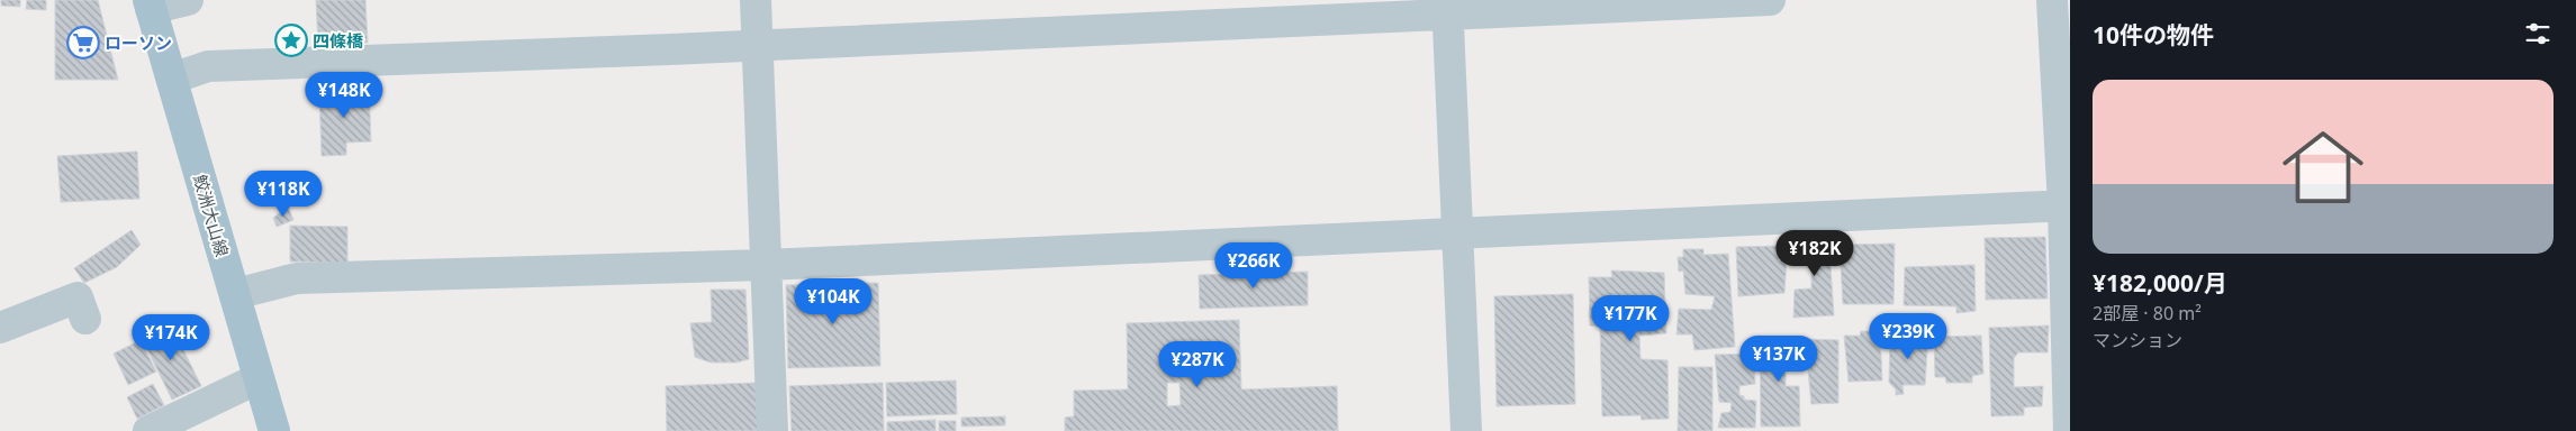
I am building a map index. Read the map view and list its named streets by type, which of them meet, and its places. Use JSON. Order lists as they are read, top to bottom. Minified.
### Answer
{"streets":{"main road":["鮫洲大山線"]},"places":{"place":["四條橋"],"supermarket":["ローソン"]},"page":{"heading":"10件の物件","list":[{"name":"¥182,000/月","note":"2部屋 · 80 m² · マンション"}],"price":["¥148K","¥118K","¥182K","¥266K","¥104K","¥177K","¥239K","¥174K","¥137K","¥287K"]}}
